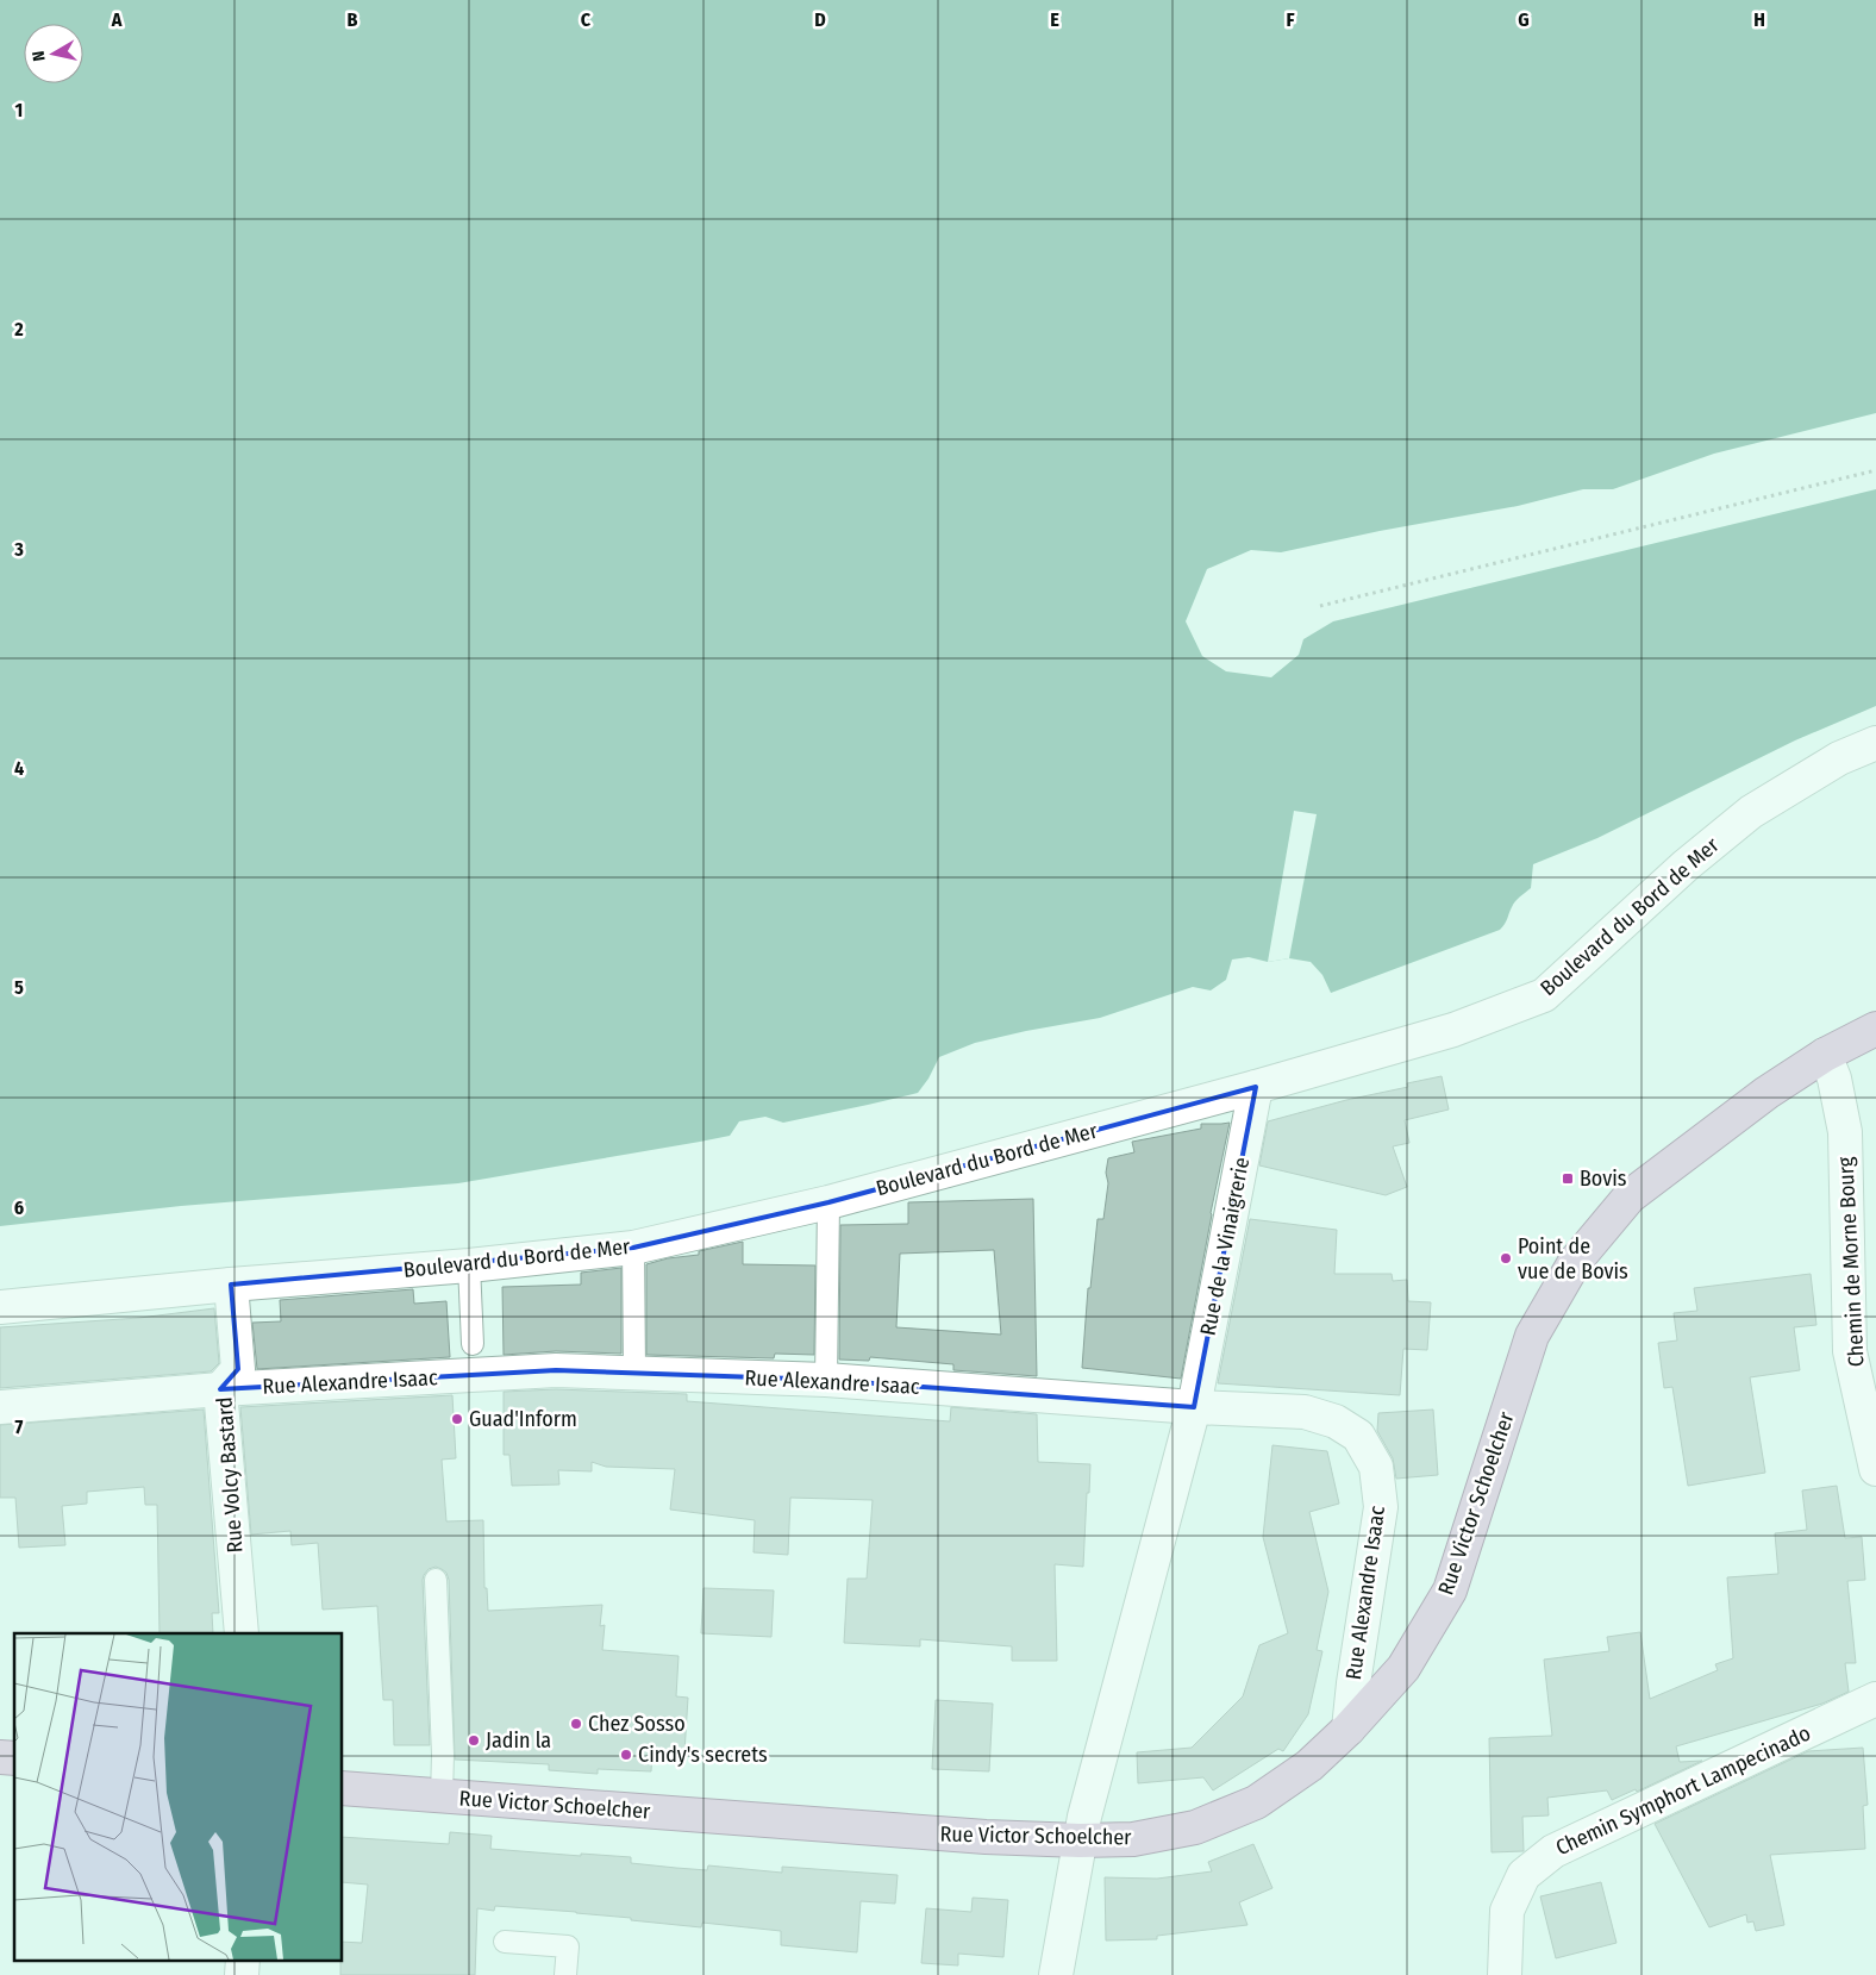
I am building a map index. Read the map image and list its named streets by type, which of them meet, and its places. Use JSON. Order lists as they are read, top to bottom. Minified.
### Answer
{"streets":{"main road":["Rue Victor Schoelcher"],"street":["Boulevard du Bord de Mer","Rue de la Vinaigrerie","Chemin de Morne Bourg","Rue Alexandre Isaac","Rue Volcy Bastard","Chemin Symphort Lampecinado"]},"crossings":[["Boulevard du Bord de Mer","Rue de la Vinaigrerie"],["Boulevard du Bord de Mer","Rue Volcy Bastard"],["Rue de la Vinaigrerie","Rue Alexandre Isaac"],["Rue de la Vinaigrerie","Rue Victor Schoelcher"],["Chemin de Morne Bourg","Rue Victor Schoelcher"],["Rue Alexandre Isaac","Rue Volcy Bastard"],["Rue Alexandre Isaac","Rue Victor Schoelcher"]],"places":{"transit":["Bovis"],"other":["Point de vue de Bovis","Guad'Inform","Chez Sosso","Jadin la","Cindy's secrets"]},"north":"left","grid":{"columns":["A","B","C","D","E","F","G","H"],"rows":["1","2","3","4","5","6","7"]}}
